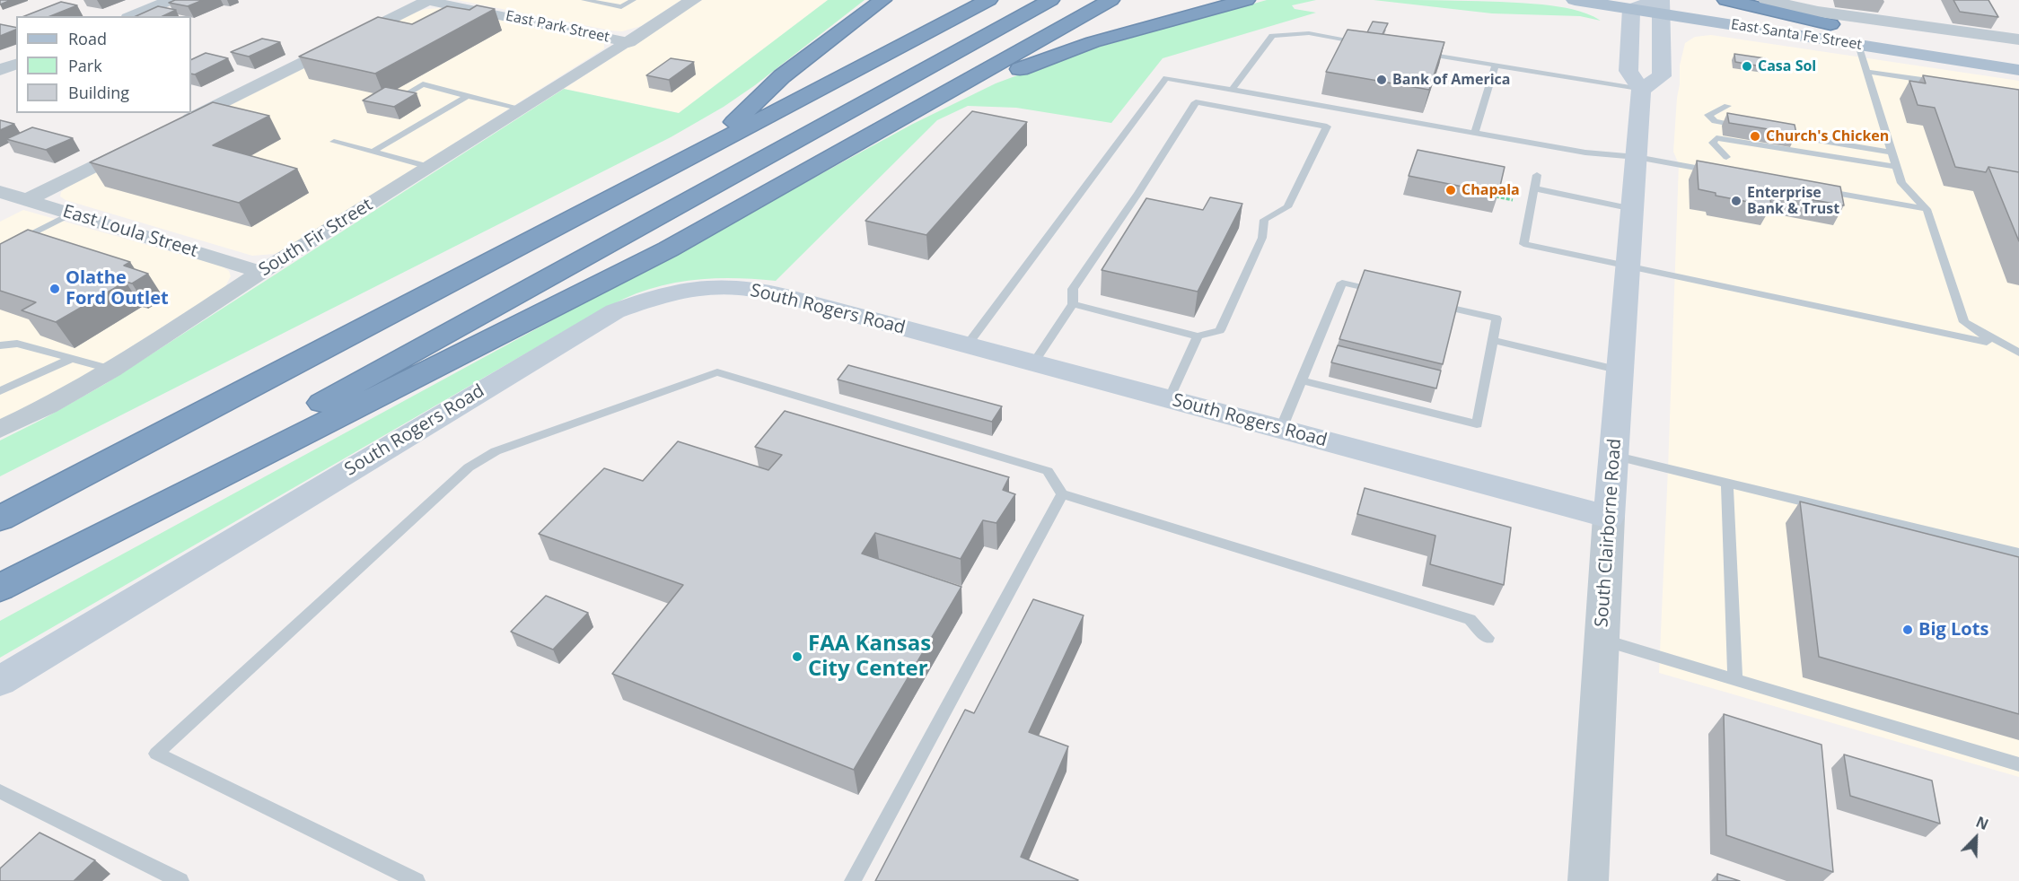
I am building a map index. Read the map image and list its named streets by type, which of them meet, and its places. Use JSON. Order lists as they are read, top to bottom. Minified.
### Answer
{"streets":{"main road":["East Santa Fe Street","South Rogers Road","South Clairborne Road"],"street":["East Park Street","East Loula Street","South Fir Street"]},"crossings":[["East Park Street","South Fir Street"],["East Loula Street","South Fir Street"],["South Rogers Road","South Clairborne Road"]],"places":["Casa Sol","Bank of America","Church's Chicken","Chapala","Enterprise Bank & Trust","Olathe Ford Outlet","Big Lots","FAA Kansas City Center"],"legend":["Road","Park","Building"],"north":"top right"}
